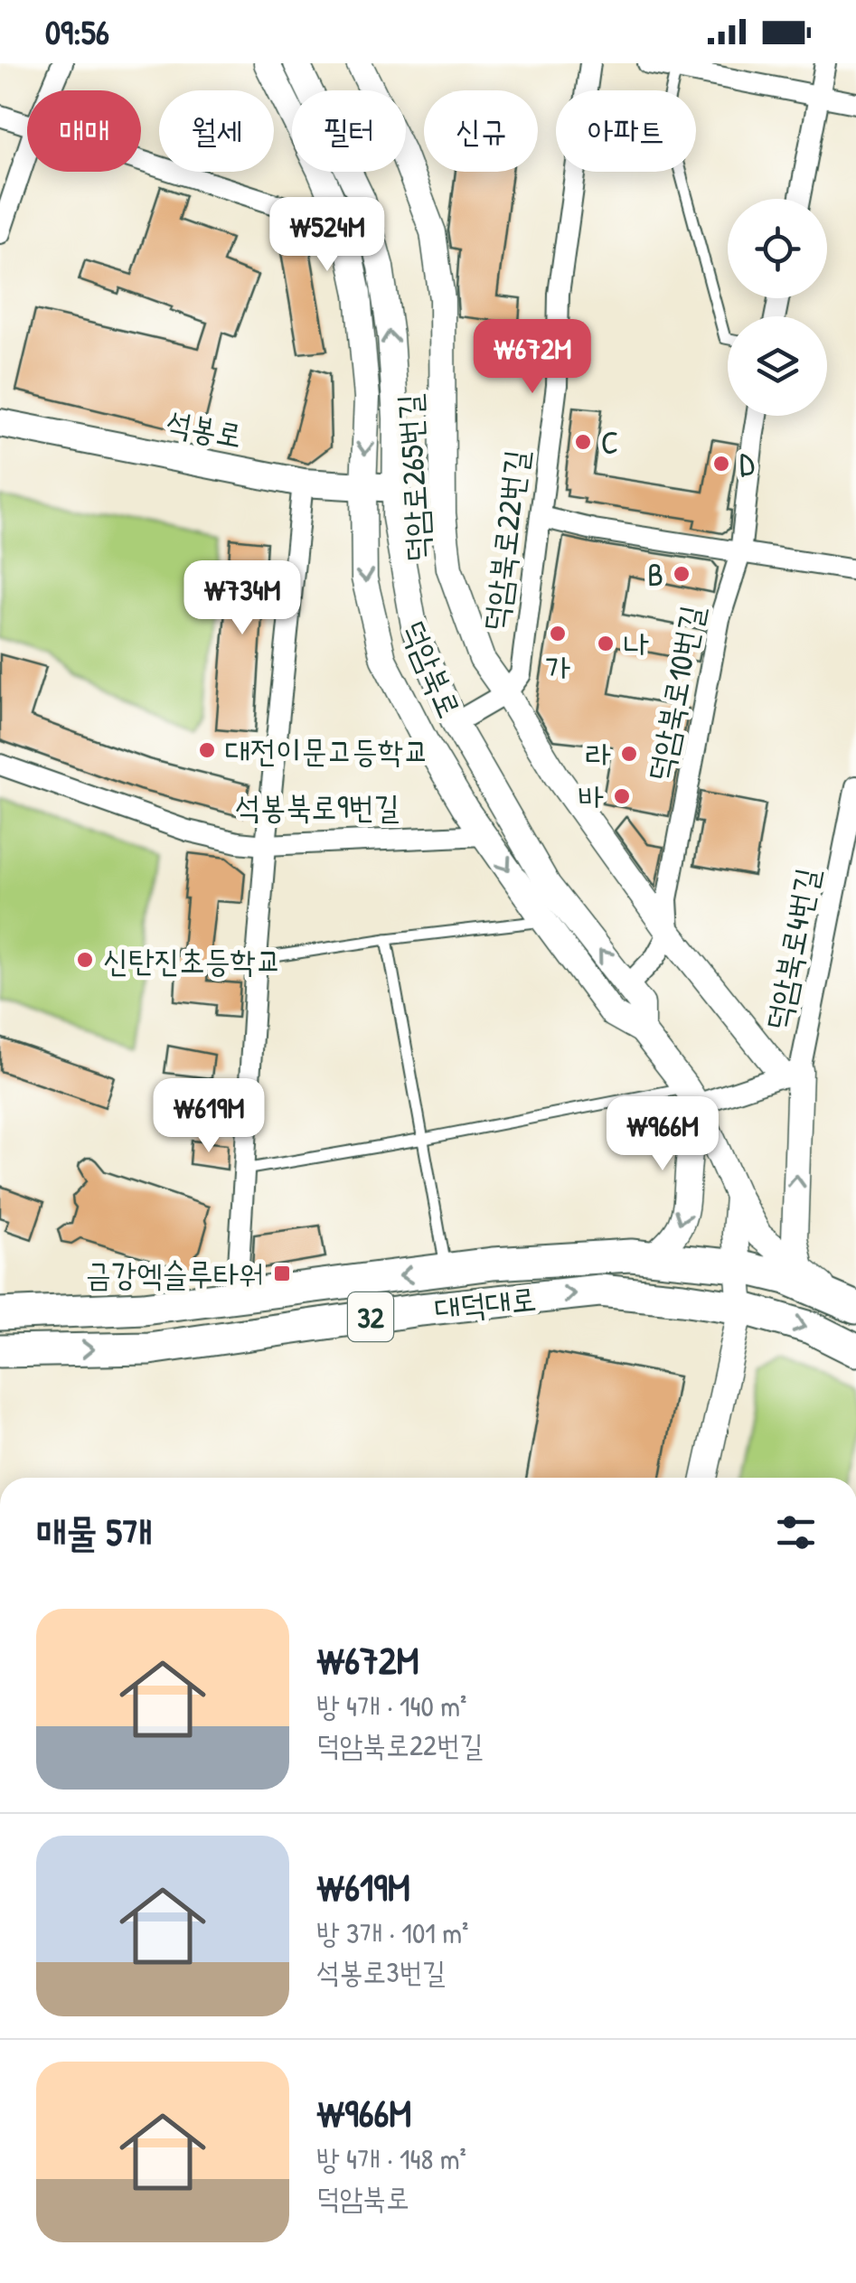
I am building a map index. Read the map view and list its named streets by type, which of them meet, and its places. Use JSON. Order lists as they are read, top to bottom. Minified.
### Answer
{"streets":{"main road":["석봉로","대덕대로","32"],"street":["덕암로265번길","덕암북로22번길","덕암북로","덕암북로10번길","석봉북로9번길","덕암북로4번길"]},"crossings":[["석봉로","덕암북로"],["덕암로265번길","덕암북로22번길"],["덕암로265번길","덕암북로10번길"],["덕암로265번길","덕암북로4번길"],["덕암북로","석봉북로9번길"],["덕암북로","덕암북로4번길"],["덕암북로","대덕대로"]],"places":{"other":["C","D","B","가","나","대전이문고등학교","라","바","신탄진초등학교"],"transit":["금강엑슬루타워"]},"page":{"status":"09:56","chip":["매매","월세","필터","신규","아파트"],"price":["₩524M","₩672M","₩734M","₩619M","₩966M"],"heading":"매물 5개","list":[{"name":"₩672M","note":"방 4개 · 140 m² · 덕암북로22번길"},{"name":"₩619M","note":"방 3개 · 101 m² · 석봉로3번길"},{"name":"₩966M","note":"방 4개 · 148 m² · 덕암북로"}]}}
